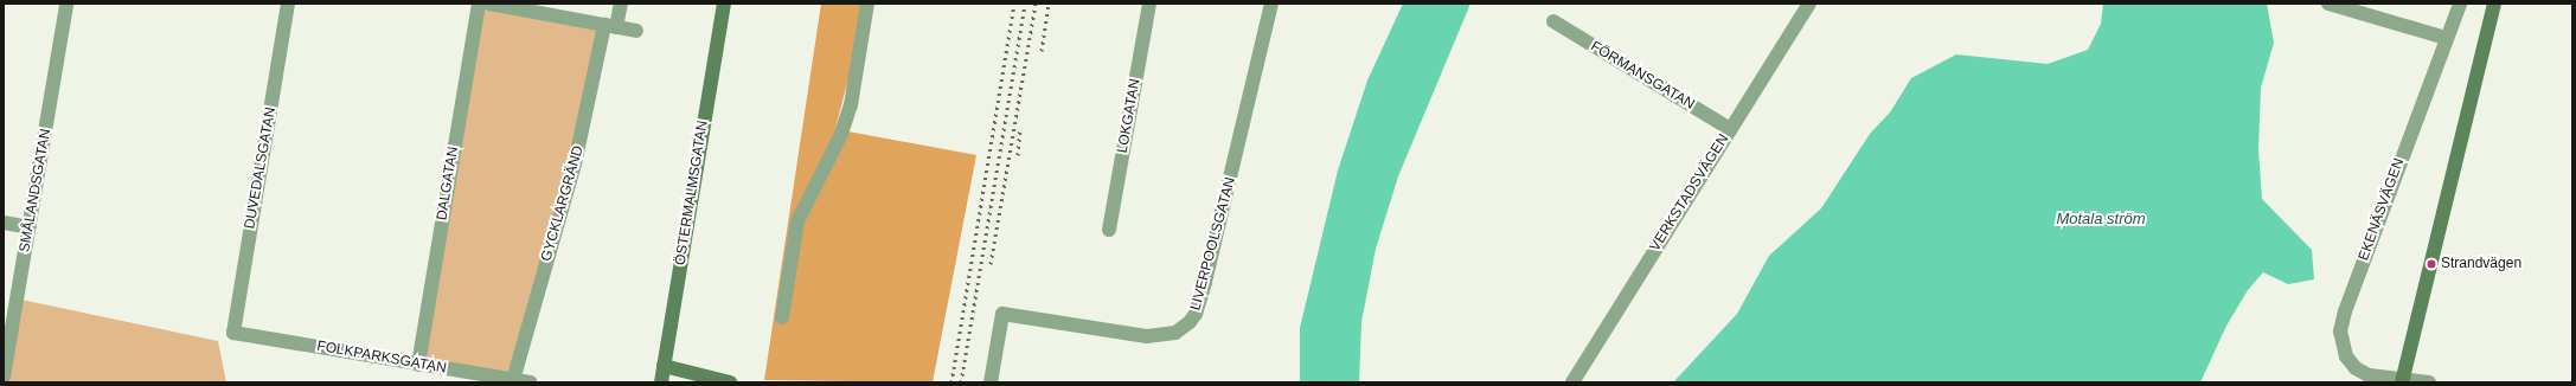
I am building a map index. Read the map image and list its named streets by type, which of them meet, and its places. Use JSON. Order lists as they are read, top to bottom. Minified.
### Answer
{"streets":{"main road":["ÖSTERMALMSGATAN"],"street":["FÖRMANSGATAN","LOKGATAN","DUVEDALSGATAN","DALGATAN","SMÅLANDSGATAN","VERKSTADSVÄGEN","GYCKLARGRÄND","EKENÄSVÄGEN","LIVERPOOLSGATAN","FOLKPARKSGATAN"]},"crossings":[["FÖRMANSGATAN","VERKSTADSVÄGEN"],["DUVEDALSGATAN","FOLKPARKSGATAN"],["DALGATAN","FOLKPARKSGATAN"],["GYCKLARGRÄND","FOLKPARKSGATAN"]],"water":["Motala ström"],"places":["Strandvägen"]}
